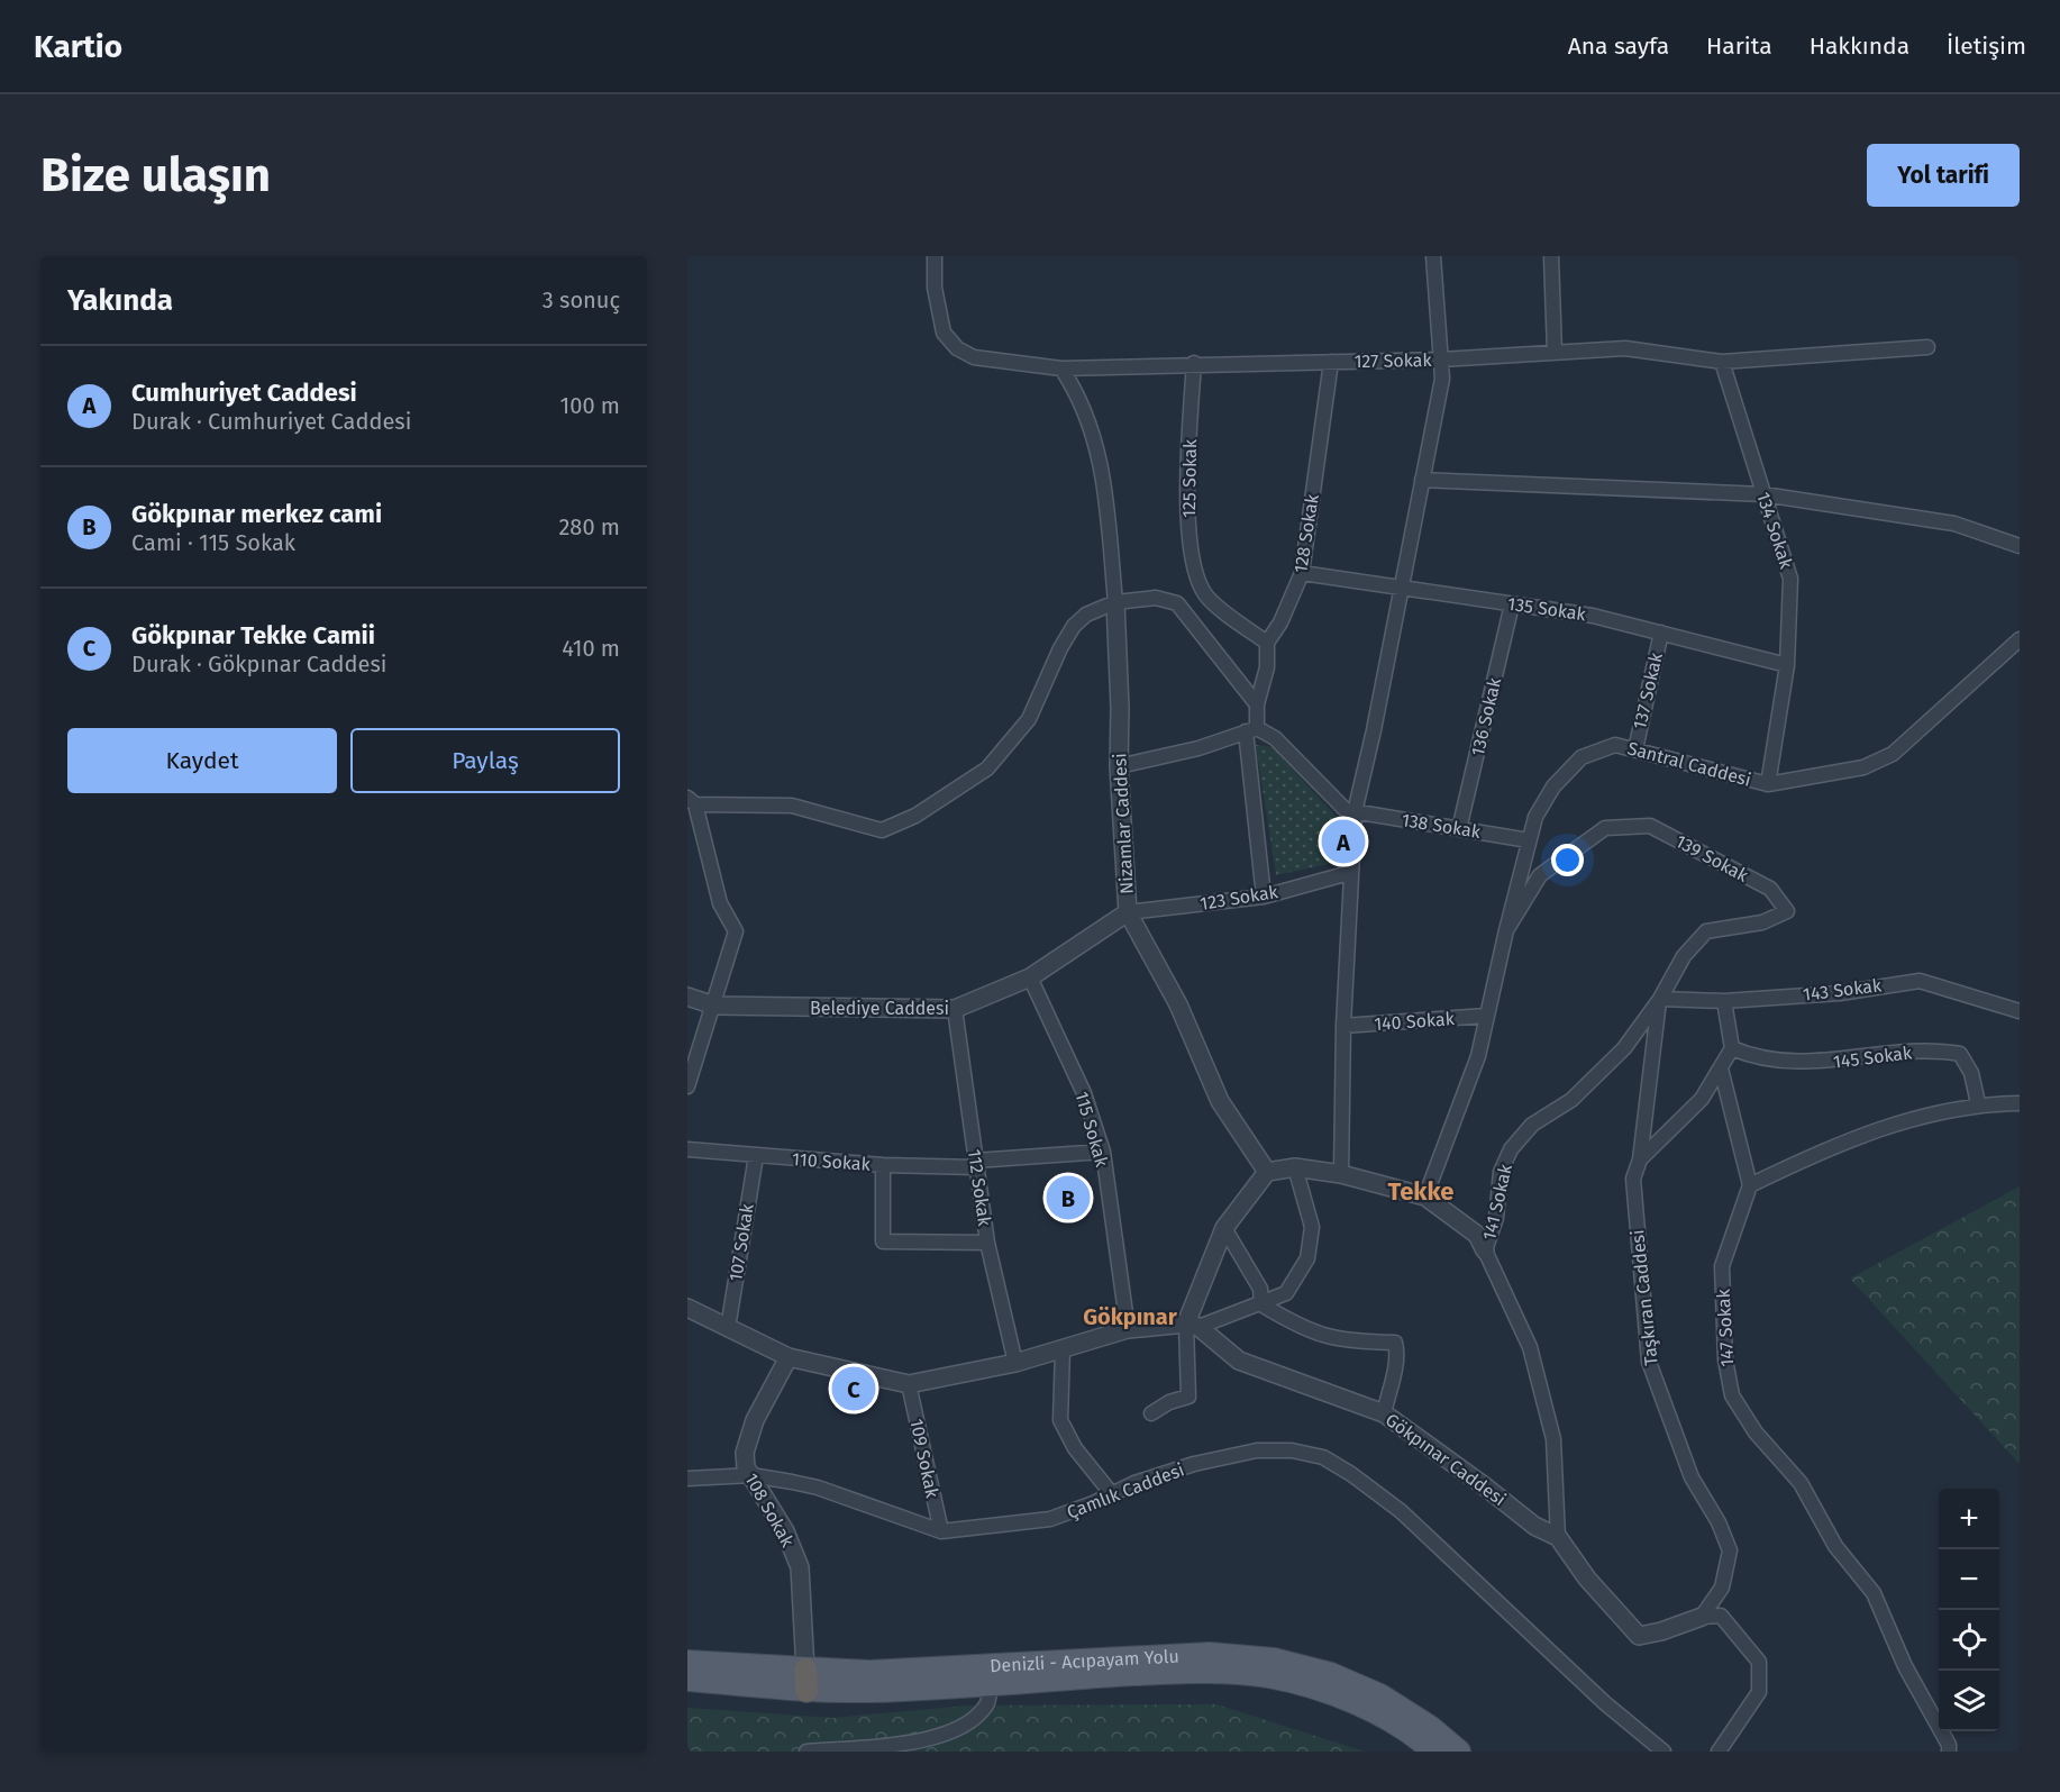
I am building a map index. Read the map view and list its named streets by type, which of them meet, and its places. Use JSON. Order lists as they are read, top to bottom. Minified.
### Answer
{"streets":{"main road":["Denizli - Acıpayam Yolu"],"street":["127 Sokak","125 Sokak","134 Sokak","128 Sokak","135 Sokak","137 Sokak","136 Sokak","Santral Caddesi","Nizamlar Caddesi","138 Sokak","139 Sokak","123 Sokak","143 Sokak","Belediye Caddesi","140 Sokak","145 Sokak","115 Sokak","110 Sokak","112 Sokak","141 Sokak","107 Sokak","Taşkıran Caddesi","147 Sokak","109 Sokak","Gökpınar Caddesi","Çamlık Caddesi","108 Sokak"]},"crossings":[["127 Sokak","125 Sokak"],["127 Sokak","134 Sokak"],["127 Sokak","128 Sokak"],["125 Sokak","128 Sokak"],["134 Sokak","135 Sokak"],["134 Sokak","Santral Caddesi"],["128 Sokak","135 Sokak"],["128 Sokak","123 Sokak"],["135 Sokak","137 Sokak"],["135 Sokak","136 Sokak"],["137 Sokak","Santral Caddesi"],["136 Sokak","138 Sokak"],["Santral Caddesi","138 Sokak"],["Santral Caddesi","139 Sokak"],["Santral Caddesi","140 Sokak"],["Nizamlar Caddesi","123 Sokak"],["Nizamlar Caddesi","Belediye Caddesi"],["139 Sokak","143 Sokak"],["139 Sokak","141 Sokak"],["139 Sokak","Taşkıran Caddesi"],["123 Sokak","Belediye Caddesi"],["143 Sokak","141 Sokak"],["143 Sokak","Taşkıran Caddesi"],["Belediye Caddesi","115 Sokak"],["Belediye Caddesi","112 Sokak"],["115 Sokak","110 Sokak"],["110 Sokak","112 Sokak"],["110 Sokak","107 Sokak"],["141 Sokak","Taşkıran Caddesi"],["141 Sokak","Gökpınar Caddesi"],["Taşkıran Caddesi","Gökpınar Caddesi"],["109 Sokak","Çamlık Caddesi"],["Çamlık Caddesi","108 Sokak"],["108 Sokak","Denizli - Acıpayam Yolu"]],"districts":["Tekke","Gökpınar"],"page":{"header":"Kartio","nav":["Ana sayfa","Harita","Hakkında","İletişim"],"buttons":["Yol tarifi",["Kaydet","Paylaş"]],"title":"Bize ulaşın","heading":["Yakında","3 sonuç"],"list":[{"mark":"A","name":"Cumhuriyet Caddesi","note":"Durak · Cumhuriyet Caddesi","value":"100 m"},{"mark":"B","name":"Gökpınar merkez cami","note":"Cami · 115 Sokak","value":"280 m"},{"mark":"C","name":"Gökpınar Tekke Camii","note":"Durak · Gökpınar Caddesi","value":"410 m"}],"pins":["A","B","C"],"map_buttons":["+","−"]}}
